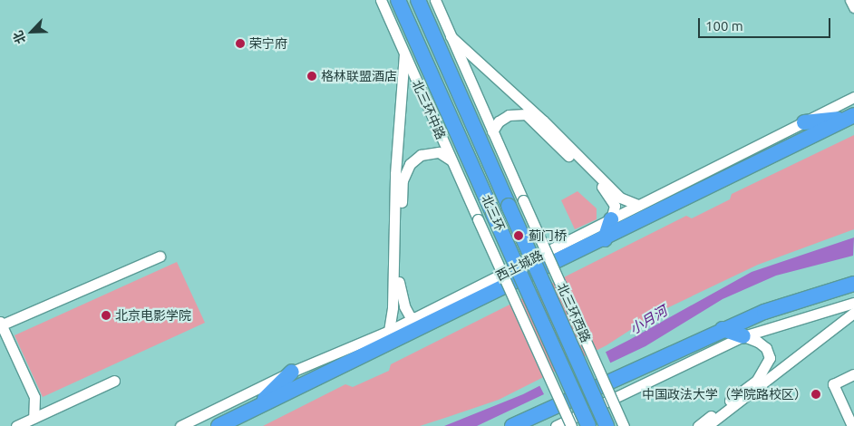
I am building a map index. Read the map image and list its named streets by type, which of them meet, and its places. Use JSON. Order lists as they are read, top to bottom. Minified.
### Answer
{"streets":{"highway":["北三环","西土城路"],"street":["北三环中路","北三环西路"]},"water":["小月河"],"places":["荣宁府","格林联盟酒店","蓟门桥","北京电影学院","中国政法大学（学院路校区）"],"scale_bar":"100 m","north":"bottom left"}
